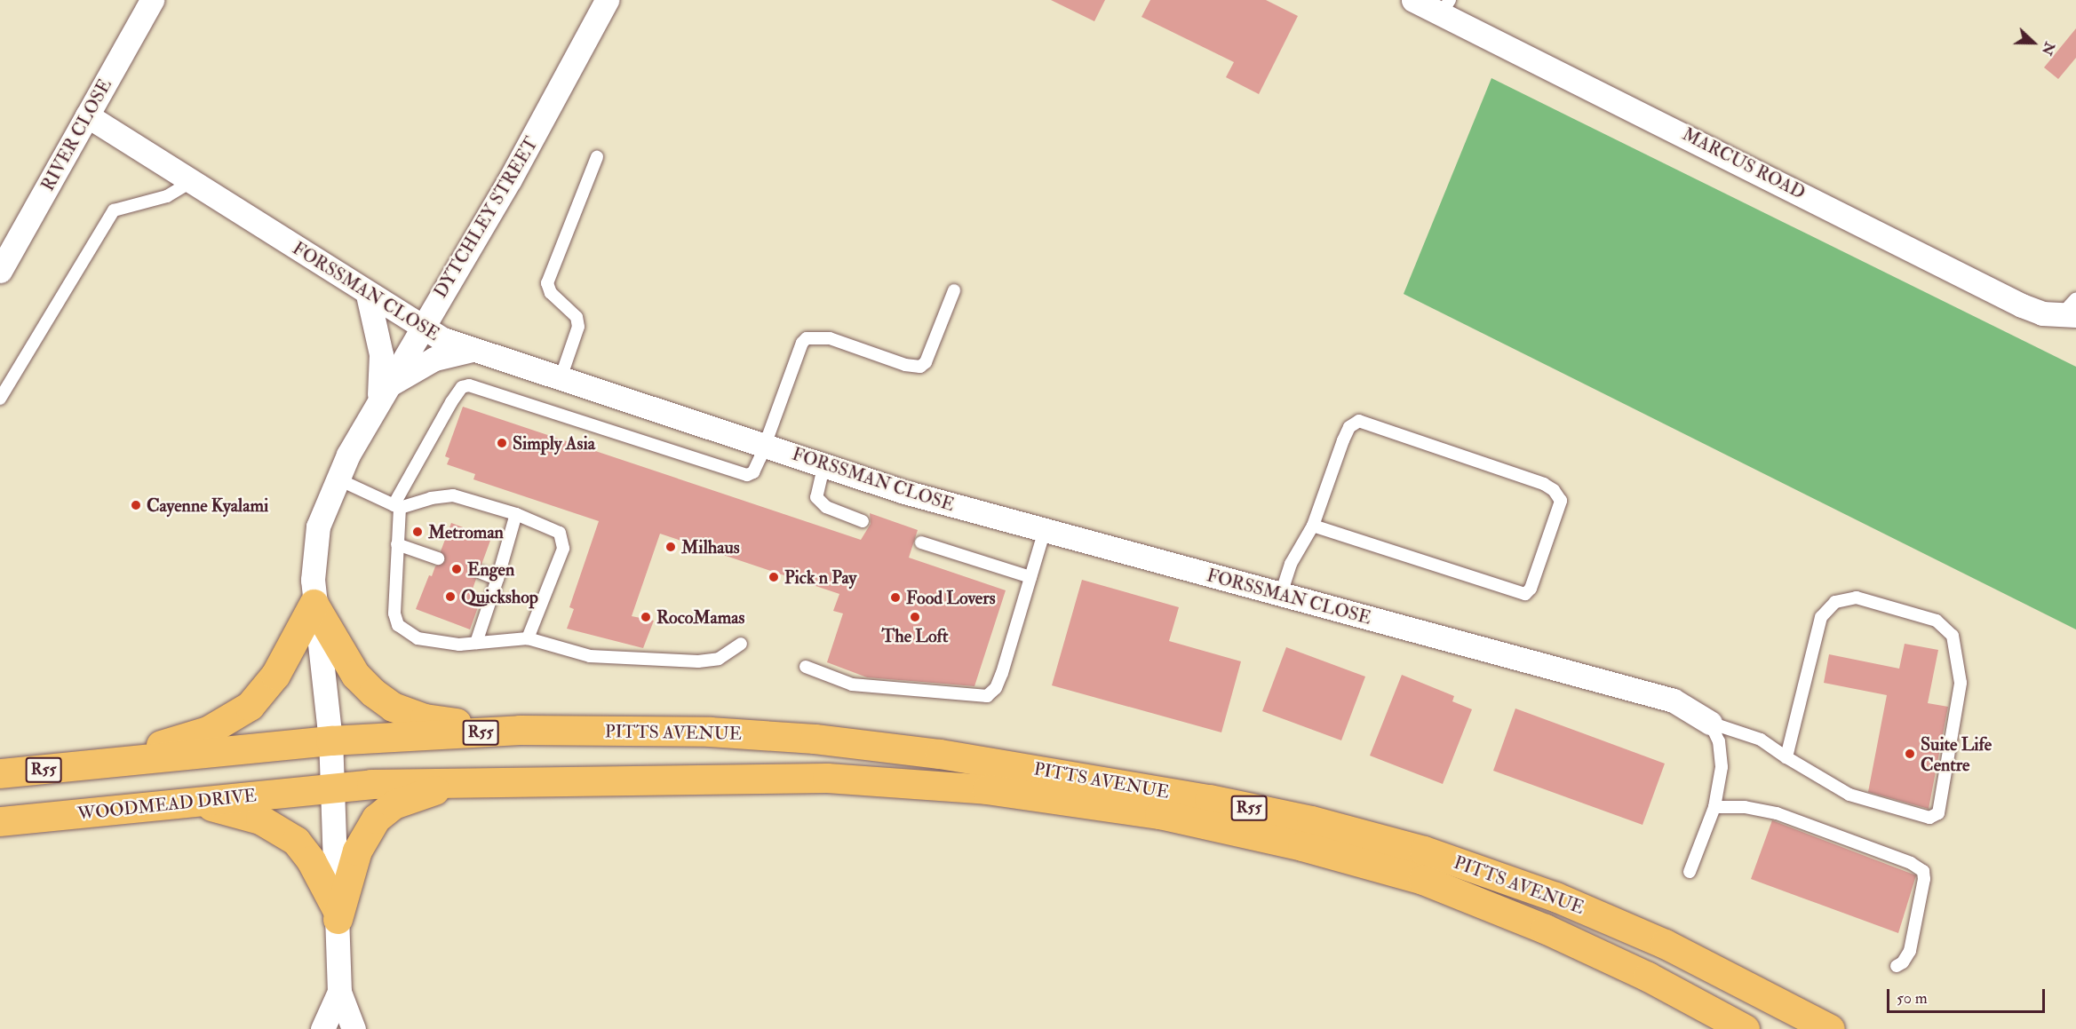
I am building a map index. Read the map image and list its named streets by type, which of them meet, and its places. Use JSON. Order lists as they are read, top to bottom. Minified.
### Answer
{"streets":{"main road":["R55","PITTS AVENUE","WOODMEAD DRIVE"],"street":["RIVER CLOSE","MARCUS ROAD","DYTCHLEY STREET","FORSSMAN CLOSE"]},"crossings":[["RIVER CLOSE","FORSSMAN CLOSE"],["DYTCHLEY STREET","FORSSMAN CLOSE"],["DYTCHLEY STREET","R55"],["DYTCHLEY STREET","PITTS AVENUE"],["DYTCHLEY STREET","WOODMEAD DRIVE"],["R55","PITTS AVENUE"],["PITTS AVENUE","WOODMEAD DRIVE"]],"places":["Simply Asia","Cayenne Kyalami","Metroman","Milhaus","Engen","Pick n Pay","Quickshop","Food Lovers","RocoMamas","The Loft","Suite Life Centre"],"scale_bar":"50 m","north":"right"}
